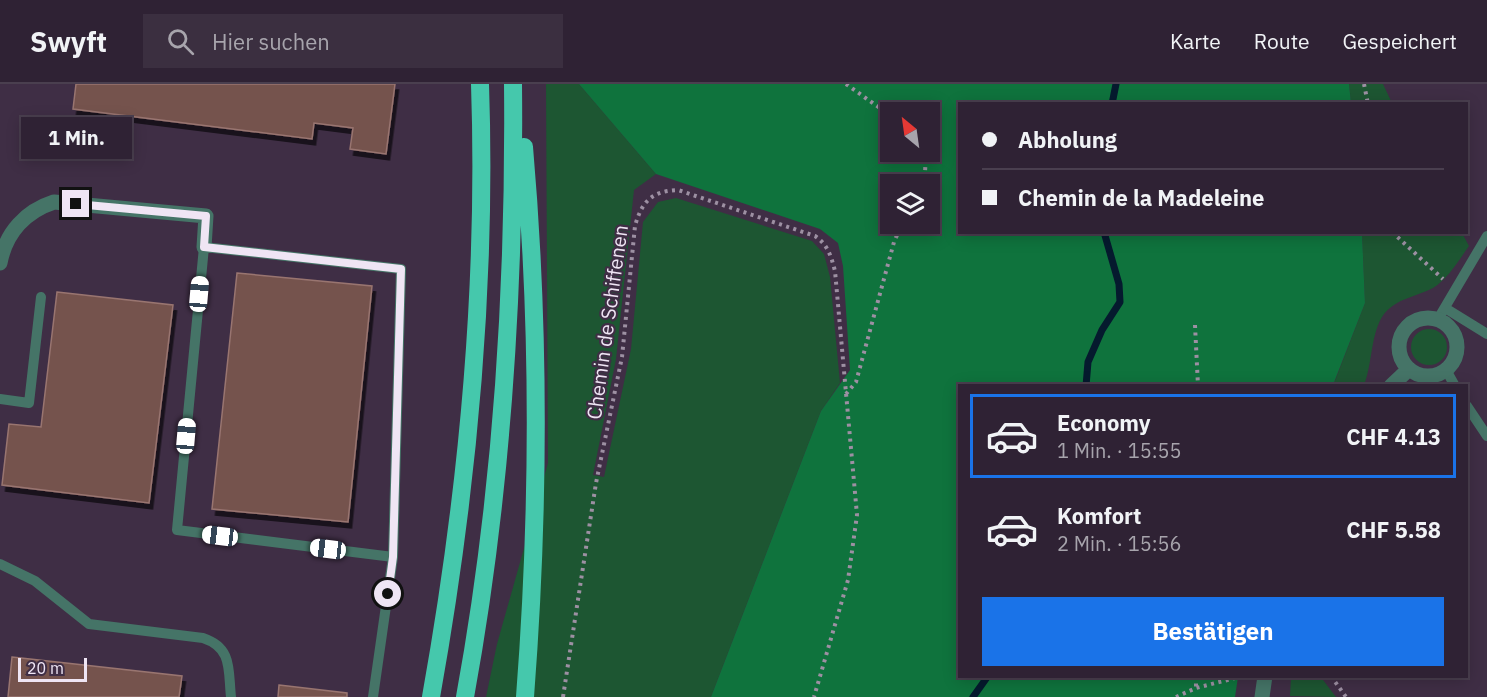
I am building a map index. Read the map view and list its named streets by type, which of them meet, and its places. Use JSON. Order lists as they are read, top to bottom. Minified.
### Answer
{"streets":{"path":["Chemin de Schiffenen"]},"scale_bar":"20 m","north":"top left","page":{"header":"Swyft","search":"Hier suchen","nav":["Karte","Route","Gespeichert"],"banner":["Abholung","Chemin de la Madeleine"],"bubble":"1 Min.","list":[{"name":"Economy","note":"1 Min. · 15:55","value":"CHF 4.13"},{"name":"Komfort","note":"2 Min. · 15:56","value":"CHF 5.58"}],"buttons":"Bestätigen","scale":"20 m"}}
